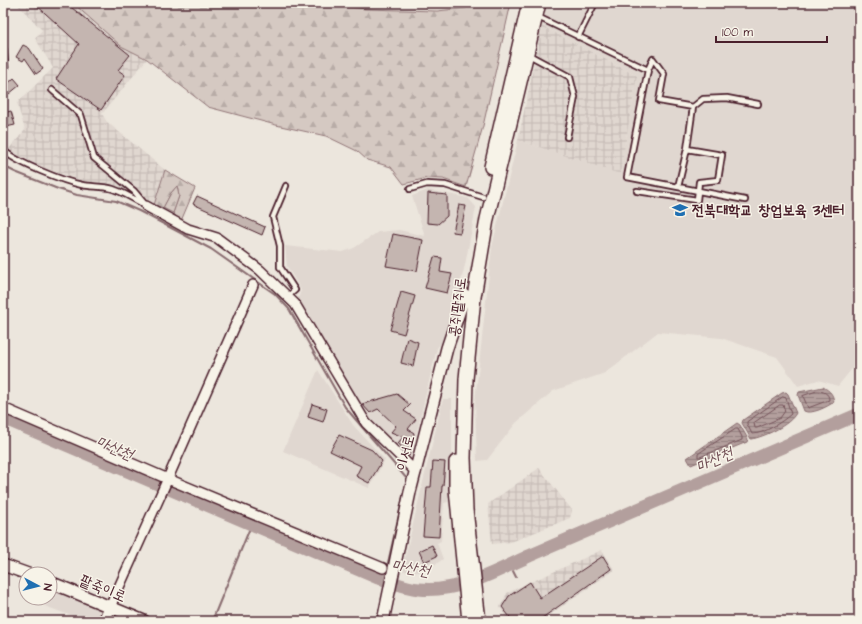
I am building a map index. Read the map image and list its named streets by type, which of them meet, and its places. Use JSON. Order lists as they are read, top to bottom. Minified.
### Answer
{"streets":{"main road":["콩쥐팥쥐로"],"street":["이서로","팥죽이로"]},"crossings":[["콩쥐팥쥐로","이서로"]],"water":["마산천"],"places":{"school or university":["전북대학교 창업보육 3센터"]},"scale_bar":"100 m","north":"right"}
